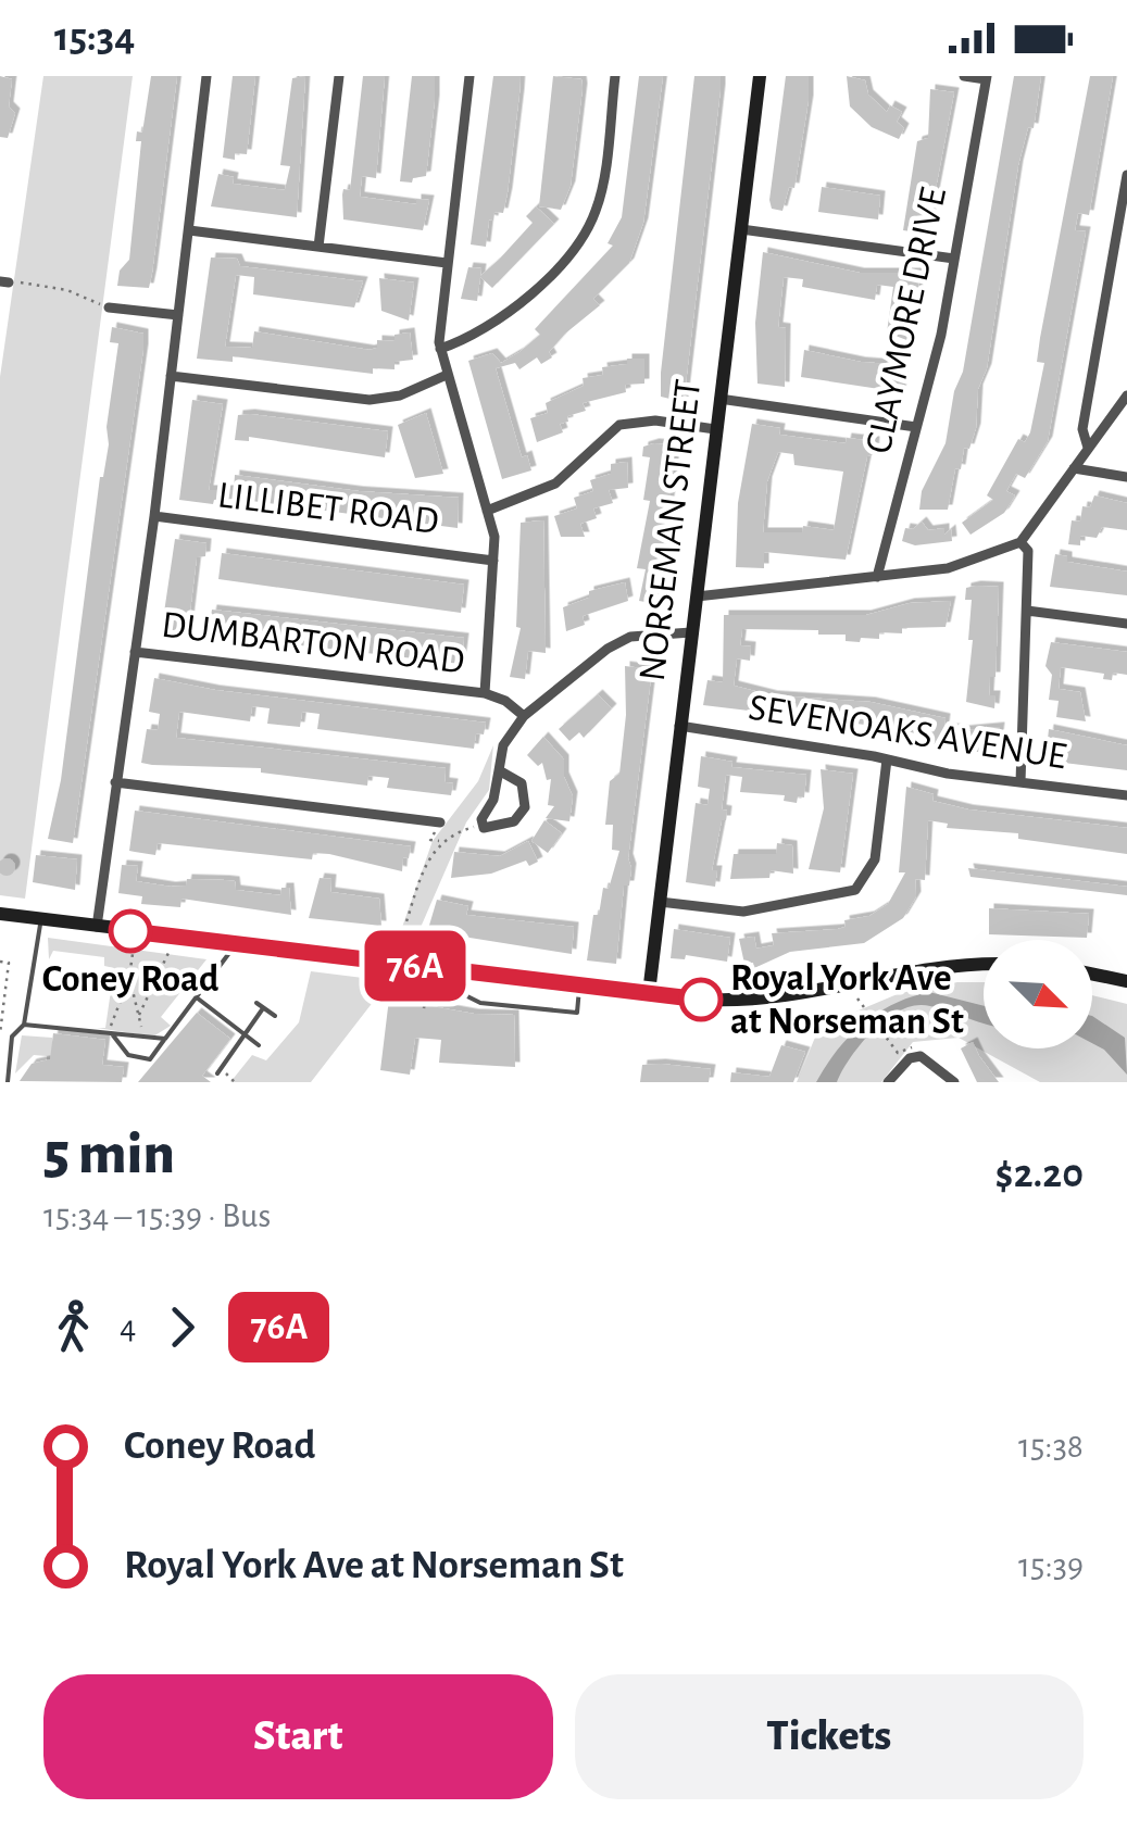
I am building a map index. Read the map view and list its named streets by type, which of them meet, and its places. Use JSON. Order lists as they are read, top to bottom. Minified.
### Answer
{"streets":{"main road":["NORSEMAN STREET"],"street":["CLAYMORE DRIVE","LILLIBET ROAD","DUMBARTON ROAD","SEVENOAKS AVENUE"]},"crossings":[["LILLIBET ROAD","NORSEMAN STREET"],["NORSEMAN STREET","SEVENOAKS AVENUE"]],"places":["Coney Road","Royal York Ave at Norseman St"],"lines":["bus line 76A"],"north":"bottom right","page":{"status":"15:34","on_map":"76A","heading":["5 min","15:34 – 15:39 · Bus","$2.20"],"legs":["4","76A"],"list":[{"name":"Coney Road","value":"15:38"},{"name":"Royal York Ave at Norseman St","value":"15:39"}],"buttons":["Start","Tickets"]}}
